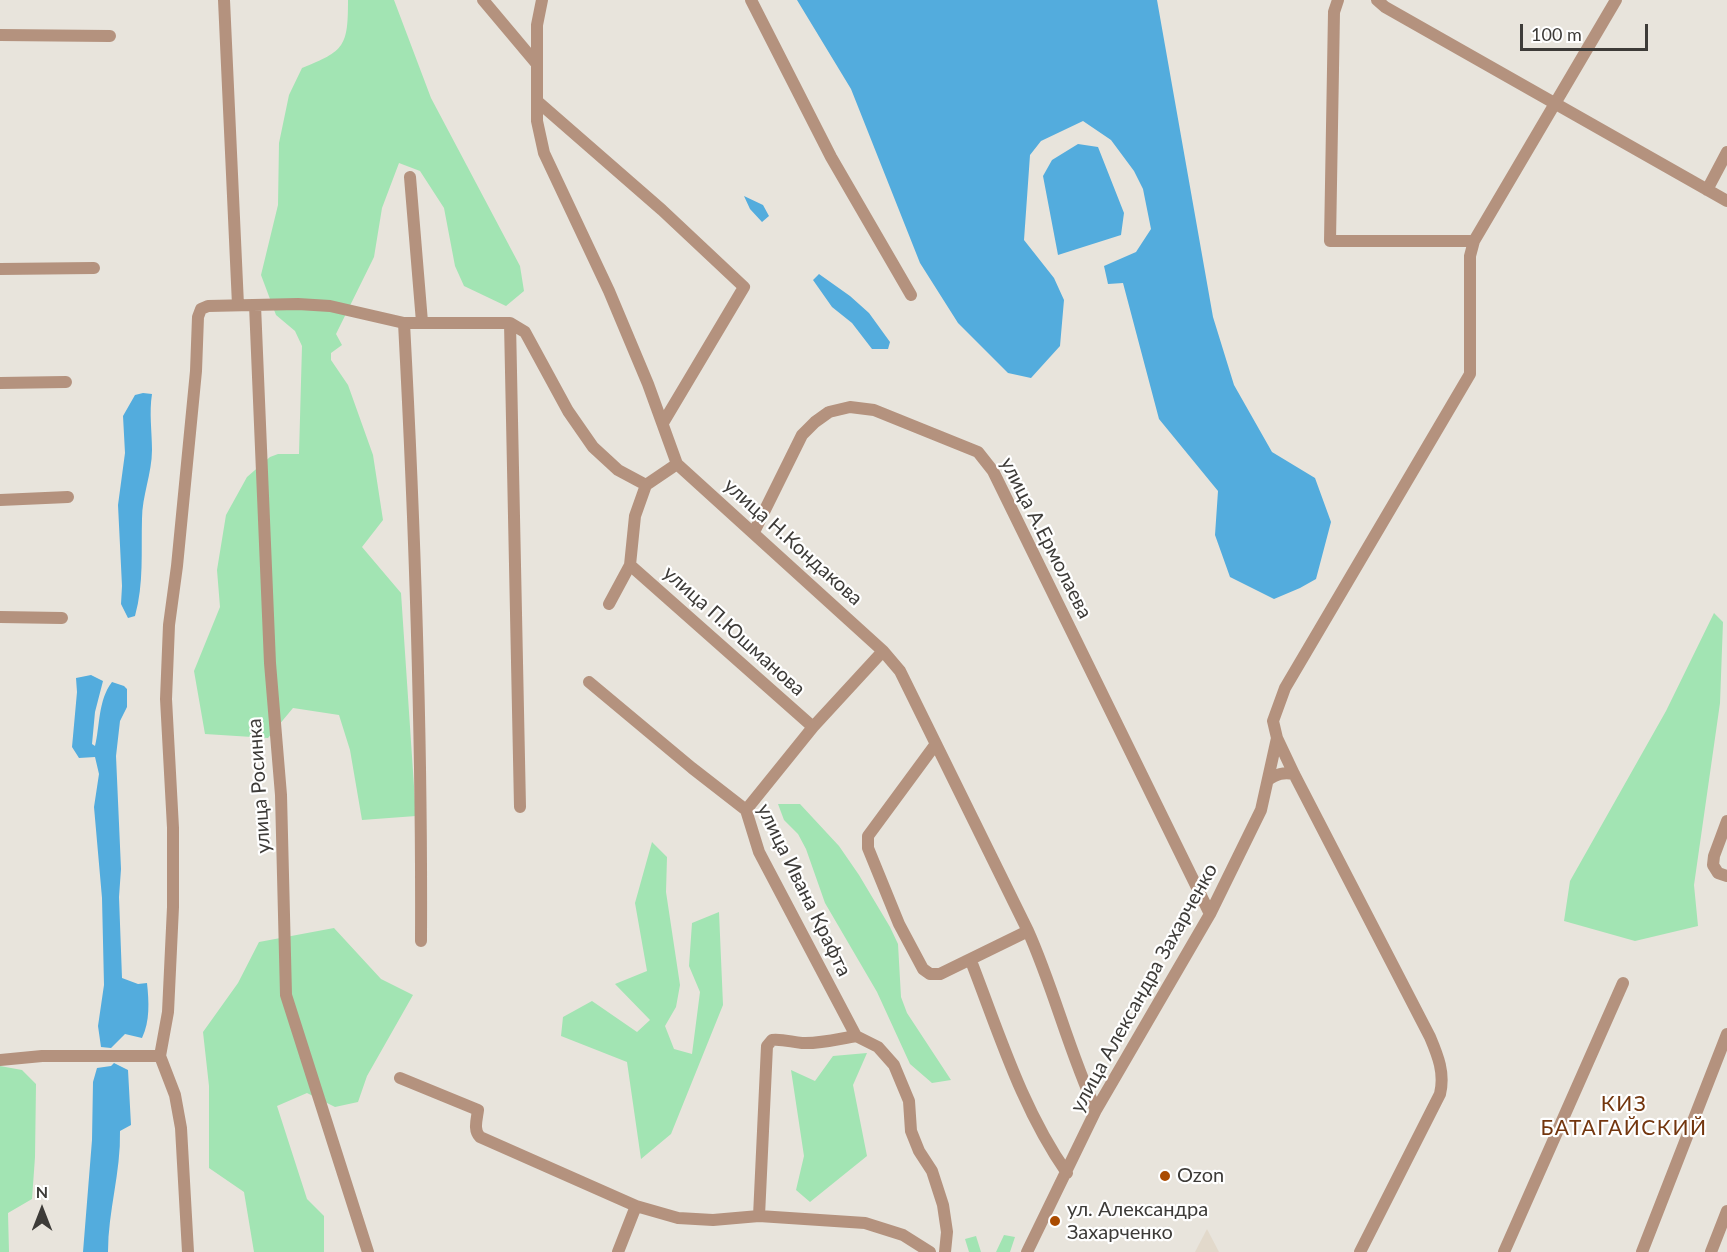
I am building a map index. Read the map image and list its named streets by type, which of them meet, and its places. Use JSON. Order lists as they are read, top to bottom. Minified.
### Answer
{"streets":{"street":["улица А.Ермолаева","улица Н.Кондакова","улица П.Юшманова","улица Росинка","улица Ивана Крафта","улица Александра Захарченко"]},"crossings":[["улица А.Ермолаева","улица Н.Кондакова"],["улица А.Ермолаева","улица Александра Захарченко"],["улица Н.Кондакова","улица Александра Захарченко"]],"districts":["КИЗ БАТАГАЙСКИЙ"],"places":["Ozon","ул. Александра Захарченко"],"scale_bar":"100 m","north":"top"}
